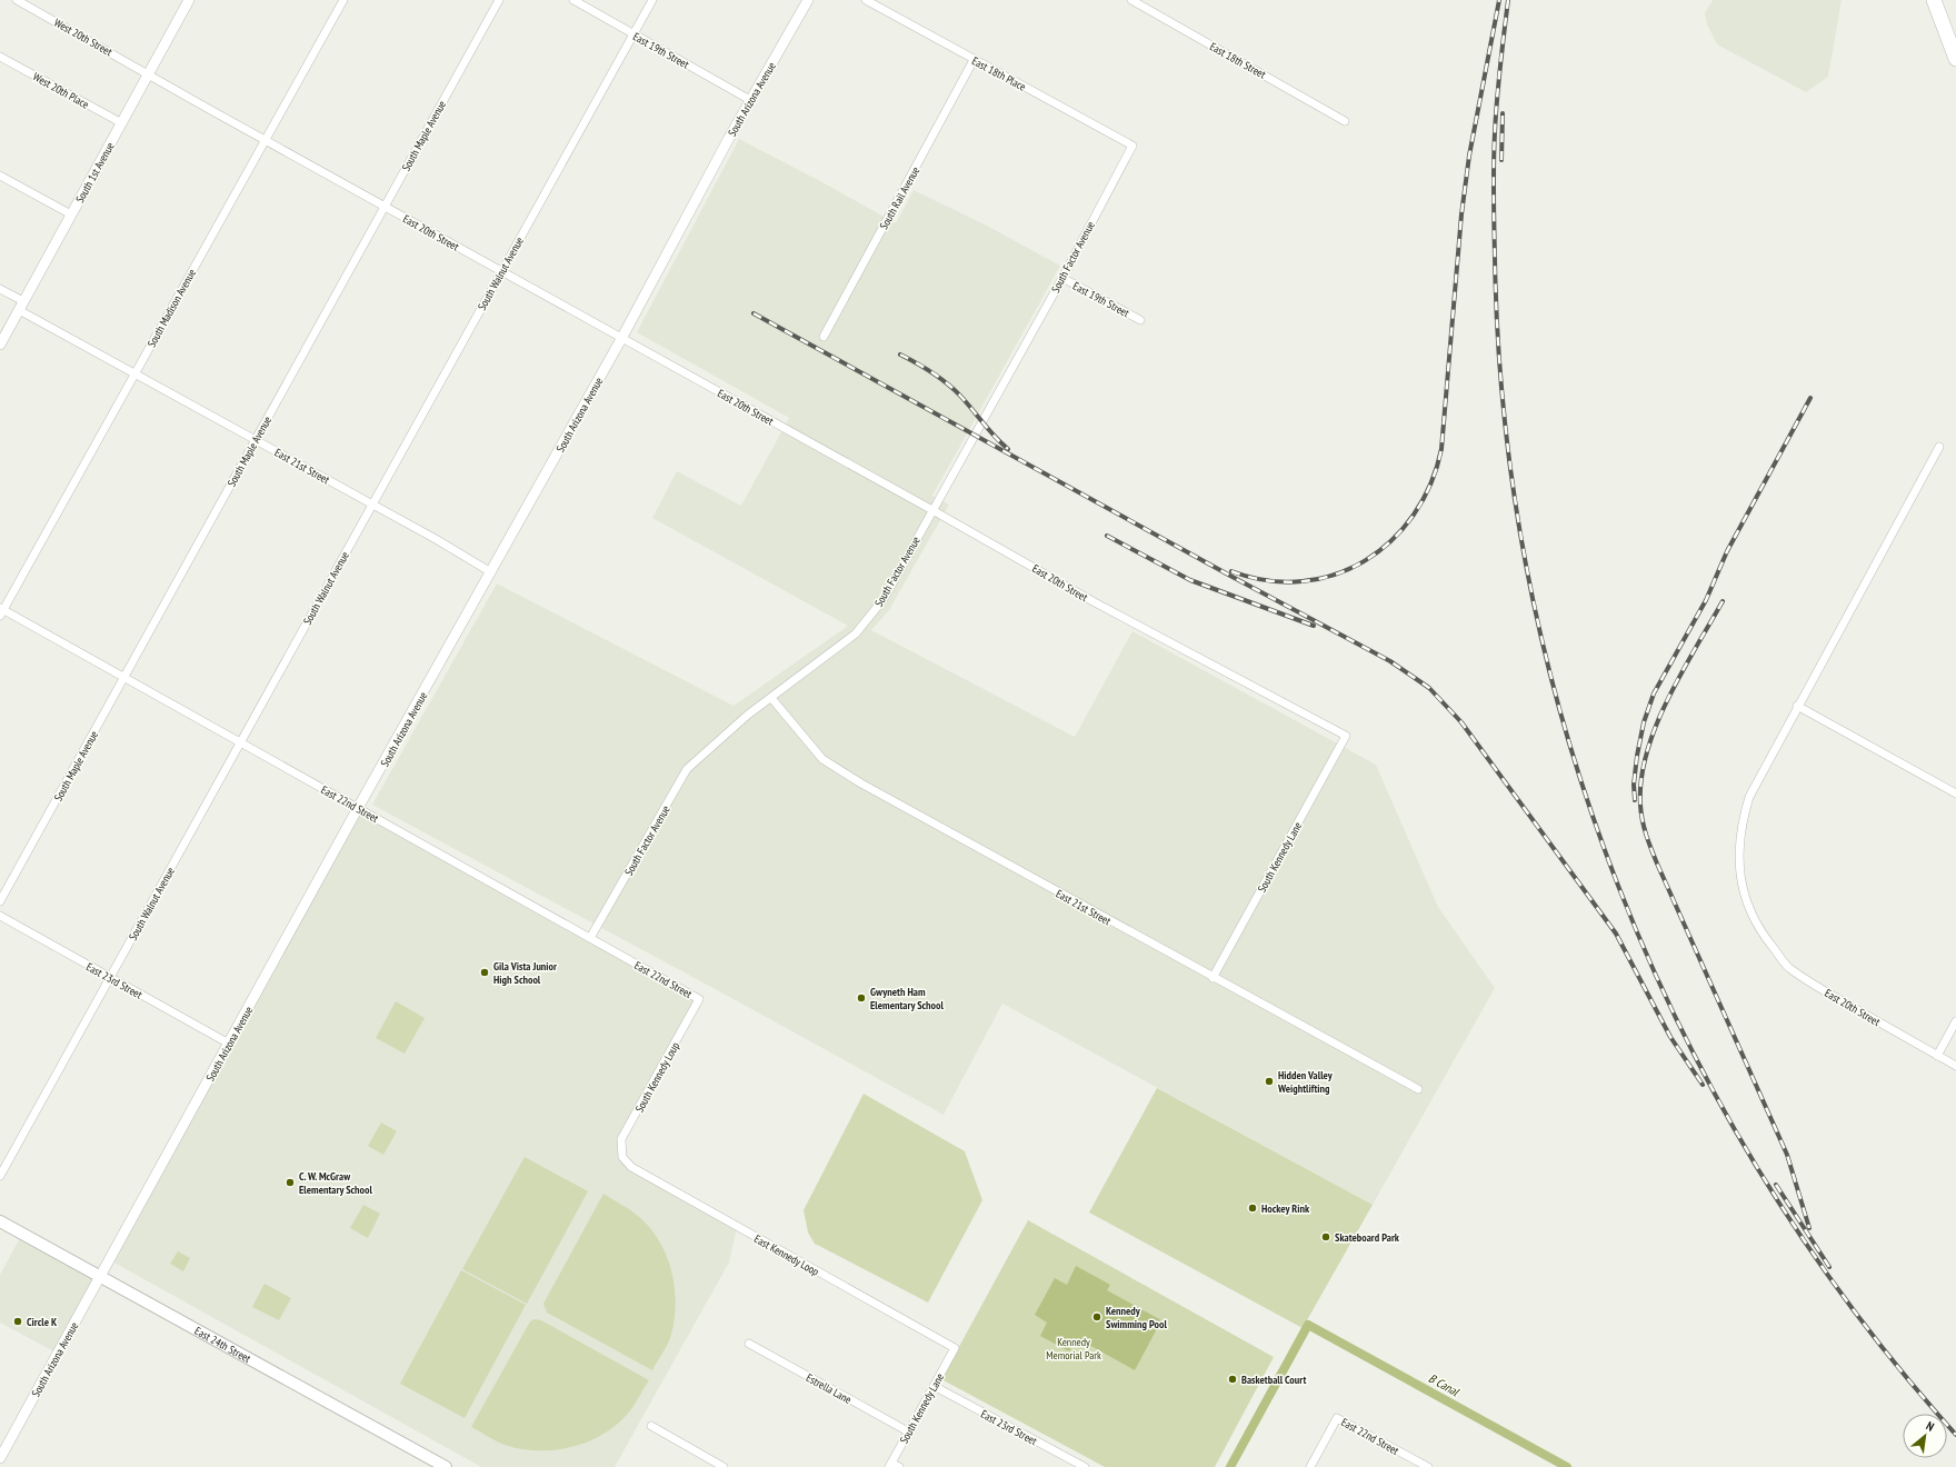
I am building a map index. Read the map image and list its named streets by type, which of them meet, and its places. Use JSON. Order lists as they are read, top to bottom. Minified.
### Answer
{"streets":{"main road":["East 24th Street"],"street":["West 20th Street","East 19th Street","East 18th Street","East 18th Place","West 20th Place","South Arizona Avenue","South Maple Avenue","South 1st Avenue","South Rail Avenue","East 20th Street","South Factor Avenue","South Walnut Avenue","South Madison Avenue","East 21st Street","East 22nd Street","South Kennedy Lane","East 23rd Street","South Kennedy Loup","East Kennedy Loop","Estrella Lane"]},"crossings":[["West 20th Street","South 1st Avenue"],["West 20th Street","East 20th Street"],["East 19th Street","South Arizona Avenue"],["East 19th Street","South Factor Avenue"],["East 19th Street","South Walnut Avenue"],["East 18th Place","South Rail Avenue"],["East 18th Place","South Factor Avenue"],["West 20th Place","South 1st Avenue"],["South Arizona Avenue","East 20th Street"],["South Arizona Avenue","East 21st Street"],["South Arizona Avenue","East 22nd Street"],["South Arizona Avenue","East 23rd Street"],["South Arizona Avenue","East 24th Street"],["South Maple Avenue","East 20th Street"],["South Maple Avenue","East 21st Street"],["South Maple Avenue","East 22nd Street"],["South 1st Avenue","East 20th Street"],["South 1st Avenue","East 21st Street"],["East 20th Street","South Factor Avenue"],["East 20th Street","South Walnut Avenue"],["East 20th Street","South Madison Avenue"],["East 20th Street","South Kennedy Lane"],["South Factor Avenue","East 21st Street"],["South Factor Avenue","East 22nd Street"],["South Walnut Avenue","East 21st Street"],["South Walnut Avenue","East 22nd Street"],["South Walnut Avenue","East 23rd Street"],["South Madison Avenue","East 21st Street"],["South Madison Avenue","East 22nd Street"],["East 21st Street","South Kennedy Lane"],["East 22nd Street","South Kennedy Loup"],["South Kennedy Lane","East 23rd Street"],["South Kennedy Lane","East Kennedy Loop"],["South Kennedy Lane","Estrella Lane"],["South Kennedy Loup","East Kennedy Loop"]],"water":["B Canal"],"parks":["Kennedy Memorial Park"],"places":["Gila Vista Junior High School","Gwyneth Ham Elementary School","Hidden Valley Weightlifting","C. W. McGraw Elementary School","Hockey Rink","Skateboard Park","Kennedy Swimming Pool","Circle K","Basketball Court"],"north":"top right"}
